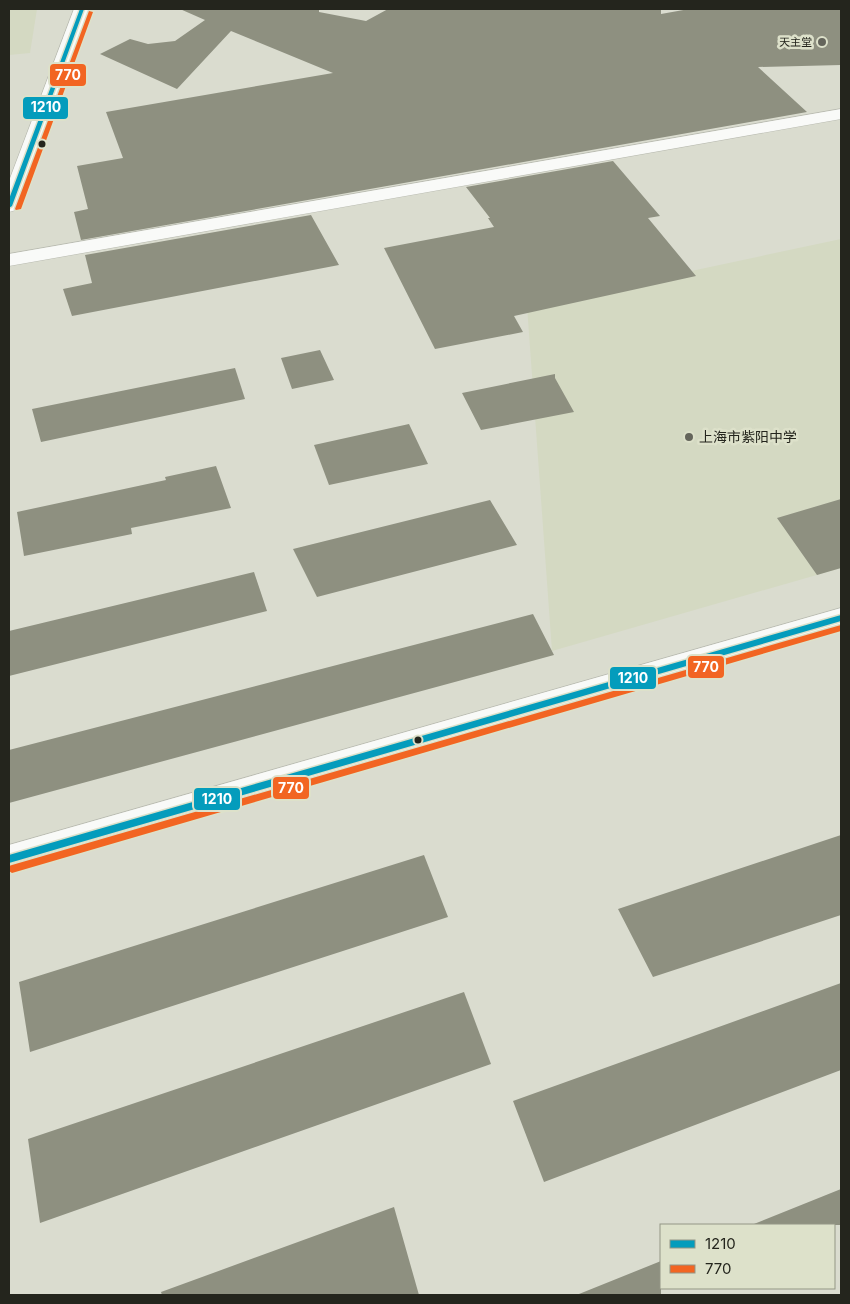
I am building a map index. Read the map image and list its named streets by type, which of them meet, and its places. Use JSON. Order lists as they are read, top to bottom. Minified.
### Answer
{"places":["天主堂","上海市紫阳中学"],"lines":["transit line 1210","transit line 770"],"legend":["1210","770"]}
